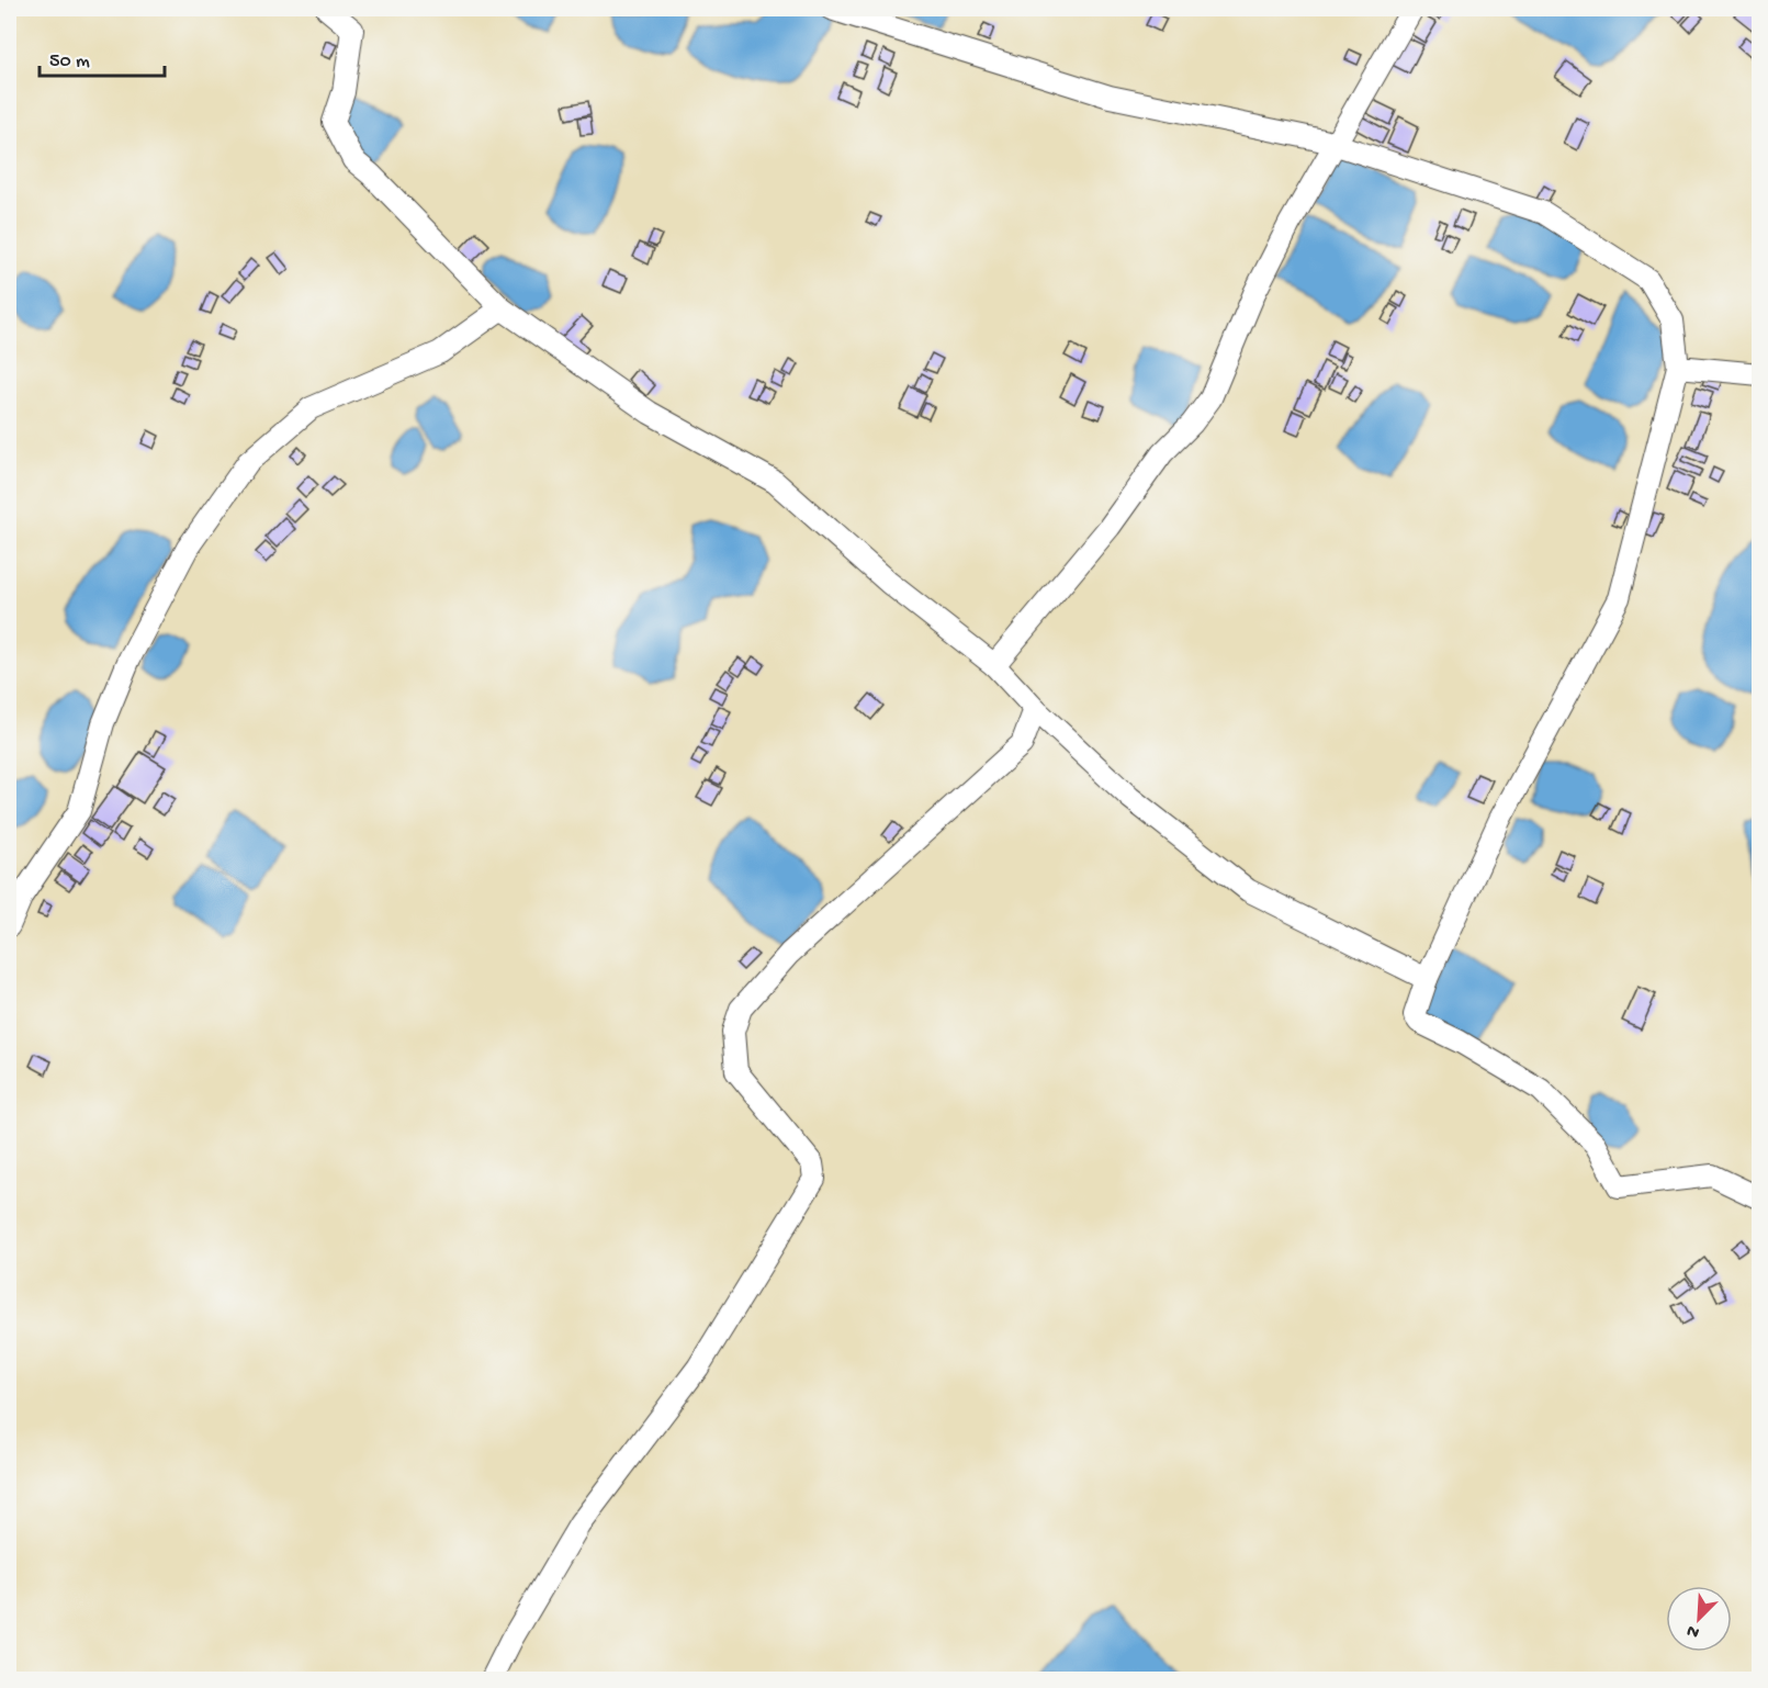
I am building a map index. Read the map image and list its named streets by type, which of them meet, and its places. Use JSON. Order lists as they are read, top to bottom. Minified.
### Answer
{"scale_bar":"50 m","north":"bottom left"}
